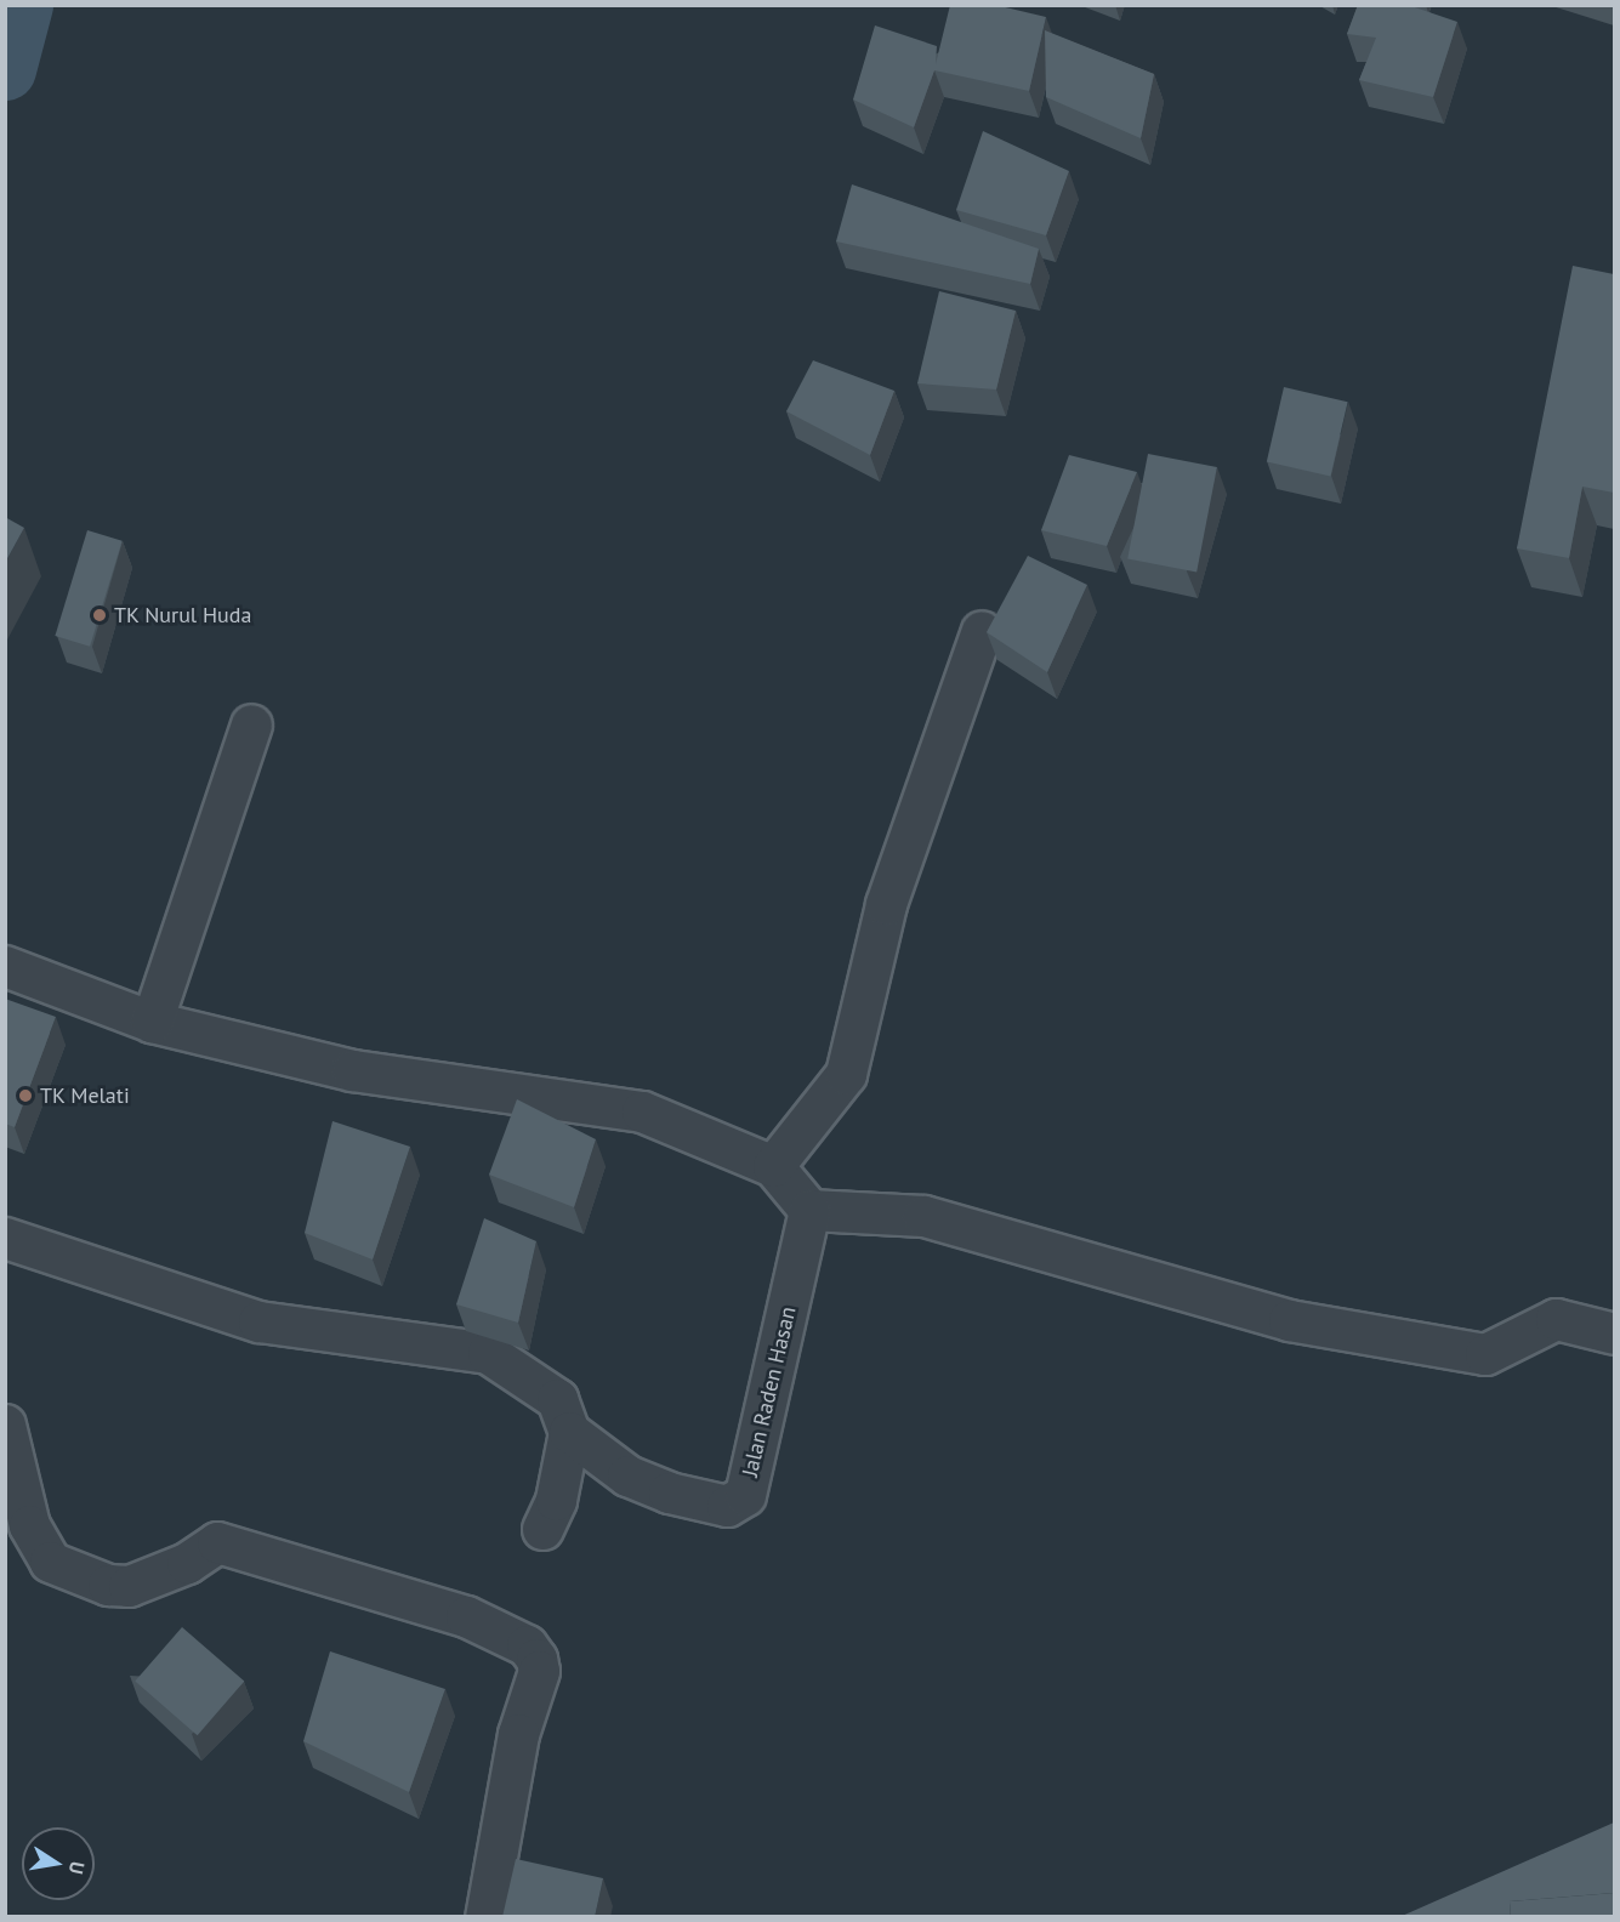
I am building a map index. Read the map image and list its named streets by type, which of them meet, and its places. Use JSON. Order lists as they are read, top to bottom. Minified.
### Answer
{"streets":{"street":["Jalan Raden Hasan"]},"places":["TK Nurul Huda","TK Melati"],"north":"right"}
